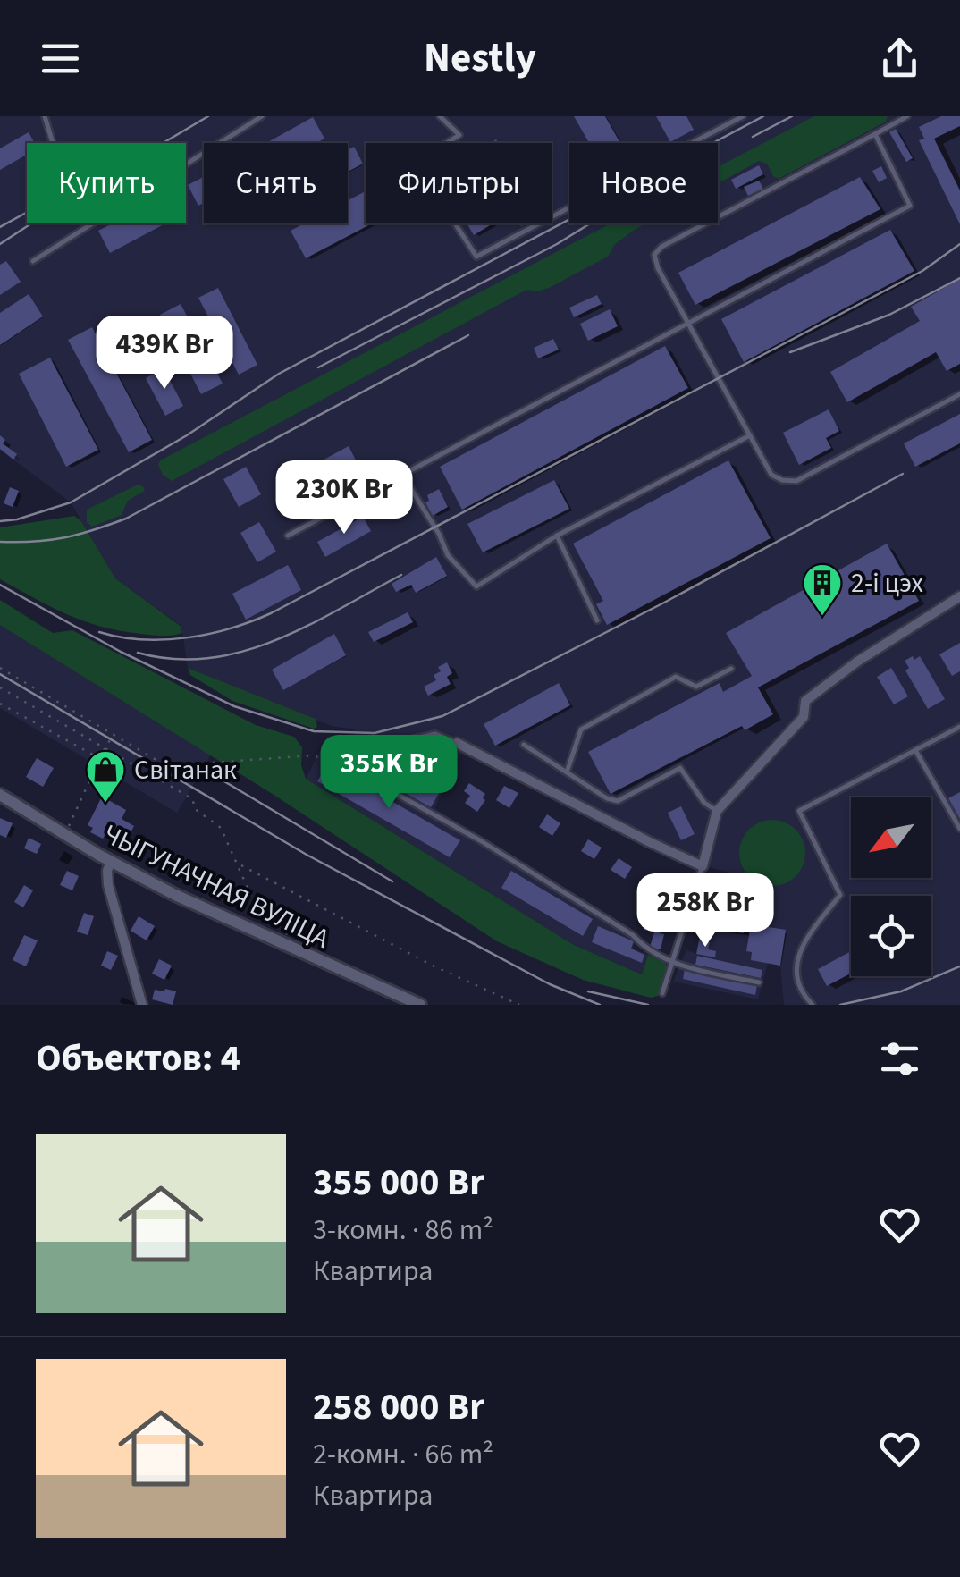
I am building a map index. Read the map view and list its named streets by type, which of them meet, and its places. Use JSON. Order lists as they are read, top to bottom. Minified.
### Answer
{"streets":{"street":["ЧЫГУНАЧНАЯ ВУЛІЦА"]},"places":{"building":["2-і цэх"],"shop":["Світанак"]},"north":"bottom left","page":{"header":"Nestly","chip":["Купить","Снять","Фильтры","Новое"],"price":["439K Br","230K Br","355K Br","258K Br"],"heading":"Объектов: 4","list":[{"name":"355 000 Br","note":"3-комн. · 86 m² · Квартира"},{"name":"258 000 Br","note":"2-комн. · 66 m² · Квартира"}]}}
